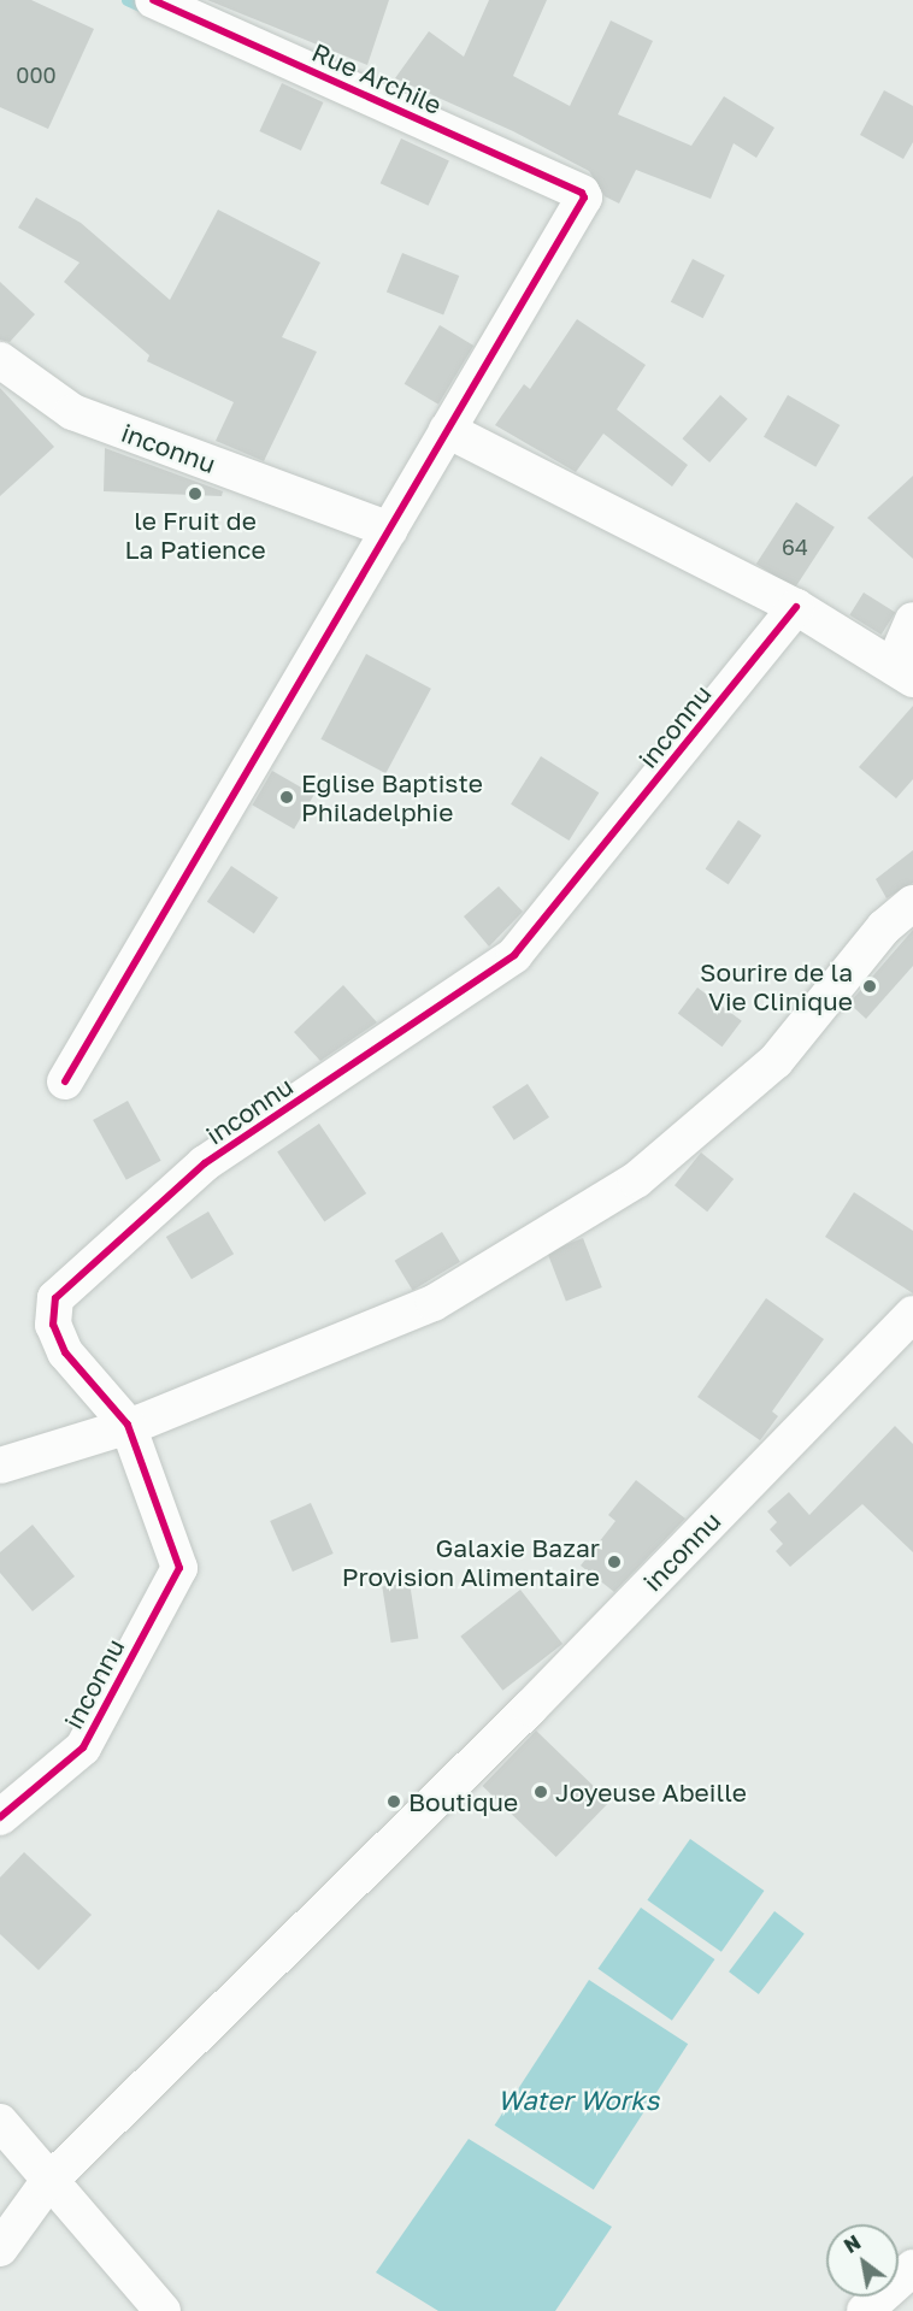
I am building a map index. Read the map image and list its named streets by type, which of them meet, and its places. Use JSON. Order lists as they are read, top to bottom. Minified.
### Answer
{"streets":{"street":["Rue Archile","inconnu"]},"water":["Water Works"],"places":["le Fruit de La Patience","Eglise Baptiste Philadelphie","Sourire de la Vie Clinique","Galaxie Bazar Provision Alimentaire","Joyeuse Abeille","Boutique"],"house_numbers":["000","64"],"north":"top left"}
